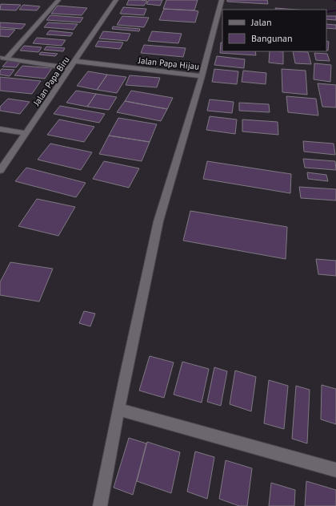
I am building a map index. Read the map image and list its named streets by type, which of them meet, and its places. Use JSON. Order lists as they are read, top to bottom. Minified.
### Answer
{"streets":{"street":["Jalan Papa Hijau","Jalan Papa Biru"]},"crossings":[["Jalan Papa Hijau","Jalan Papa Biru"]],"legend":["Jalan","Bangunan"]}
